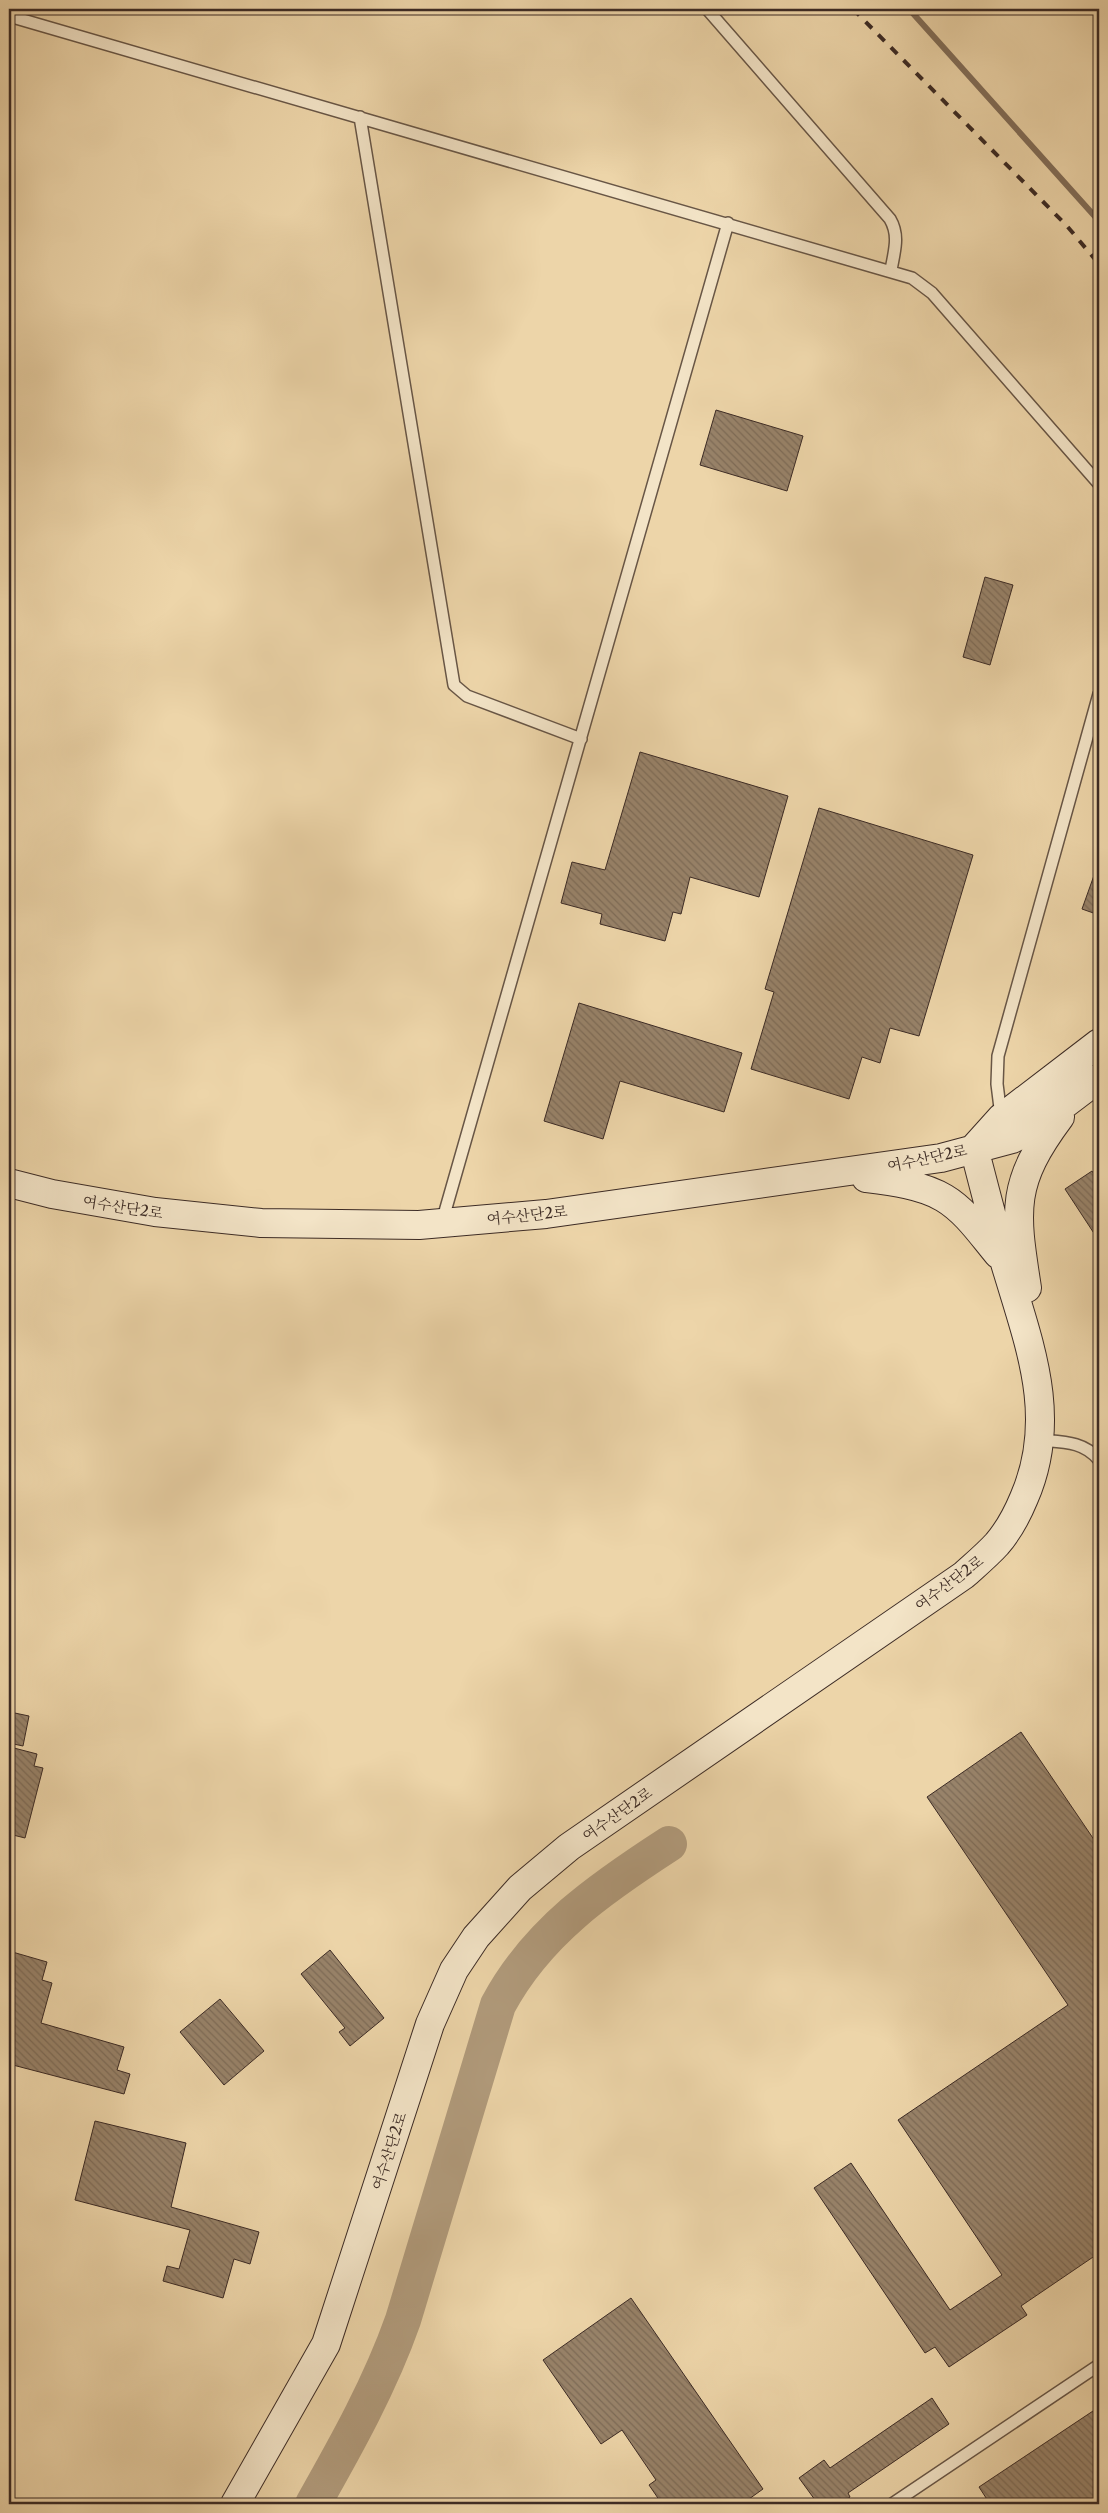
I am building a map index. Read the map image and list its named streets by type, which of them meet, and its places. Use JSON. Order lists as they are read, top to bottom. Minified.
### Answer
{"streets":{"street":["여수산단2로"]}}
